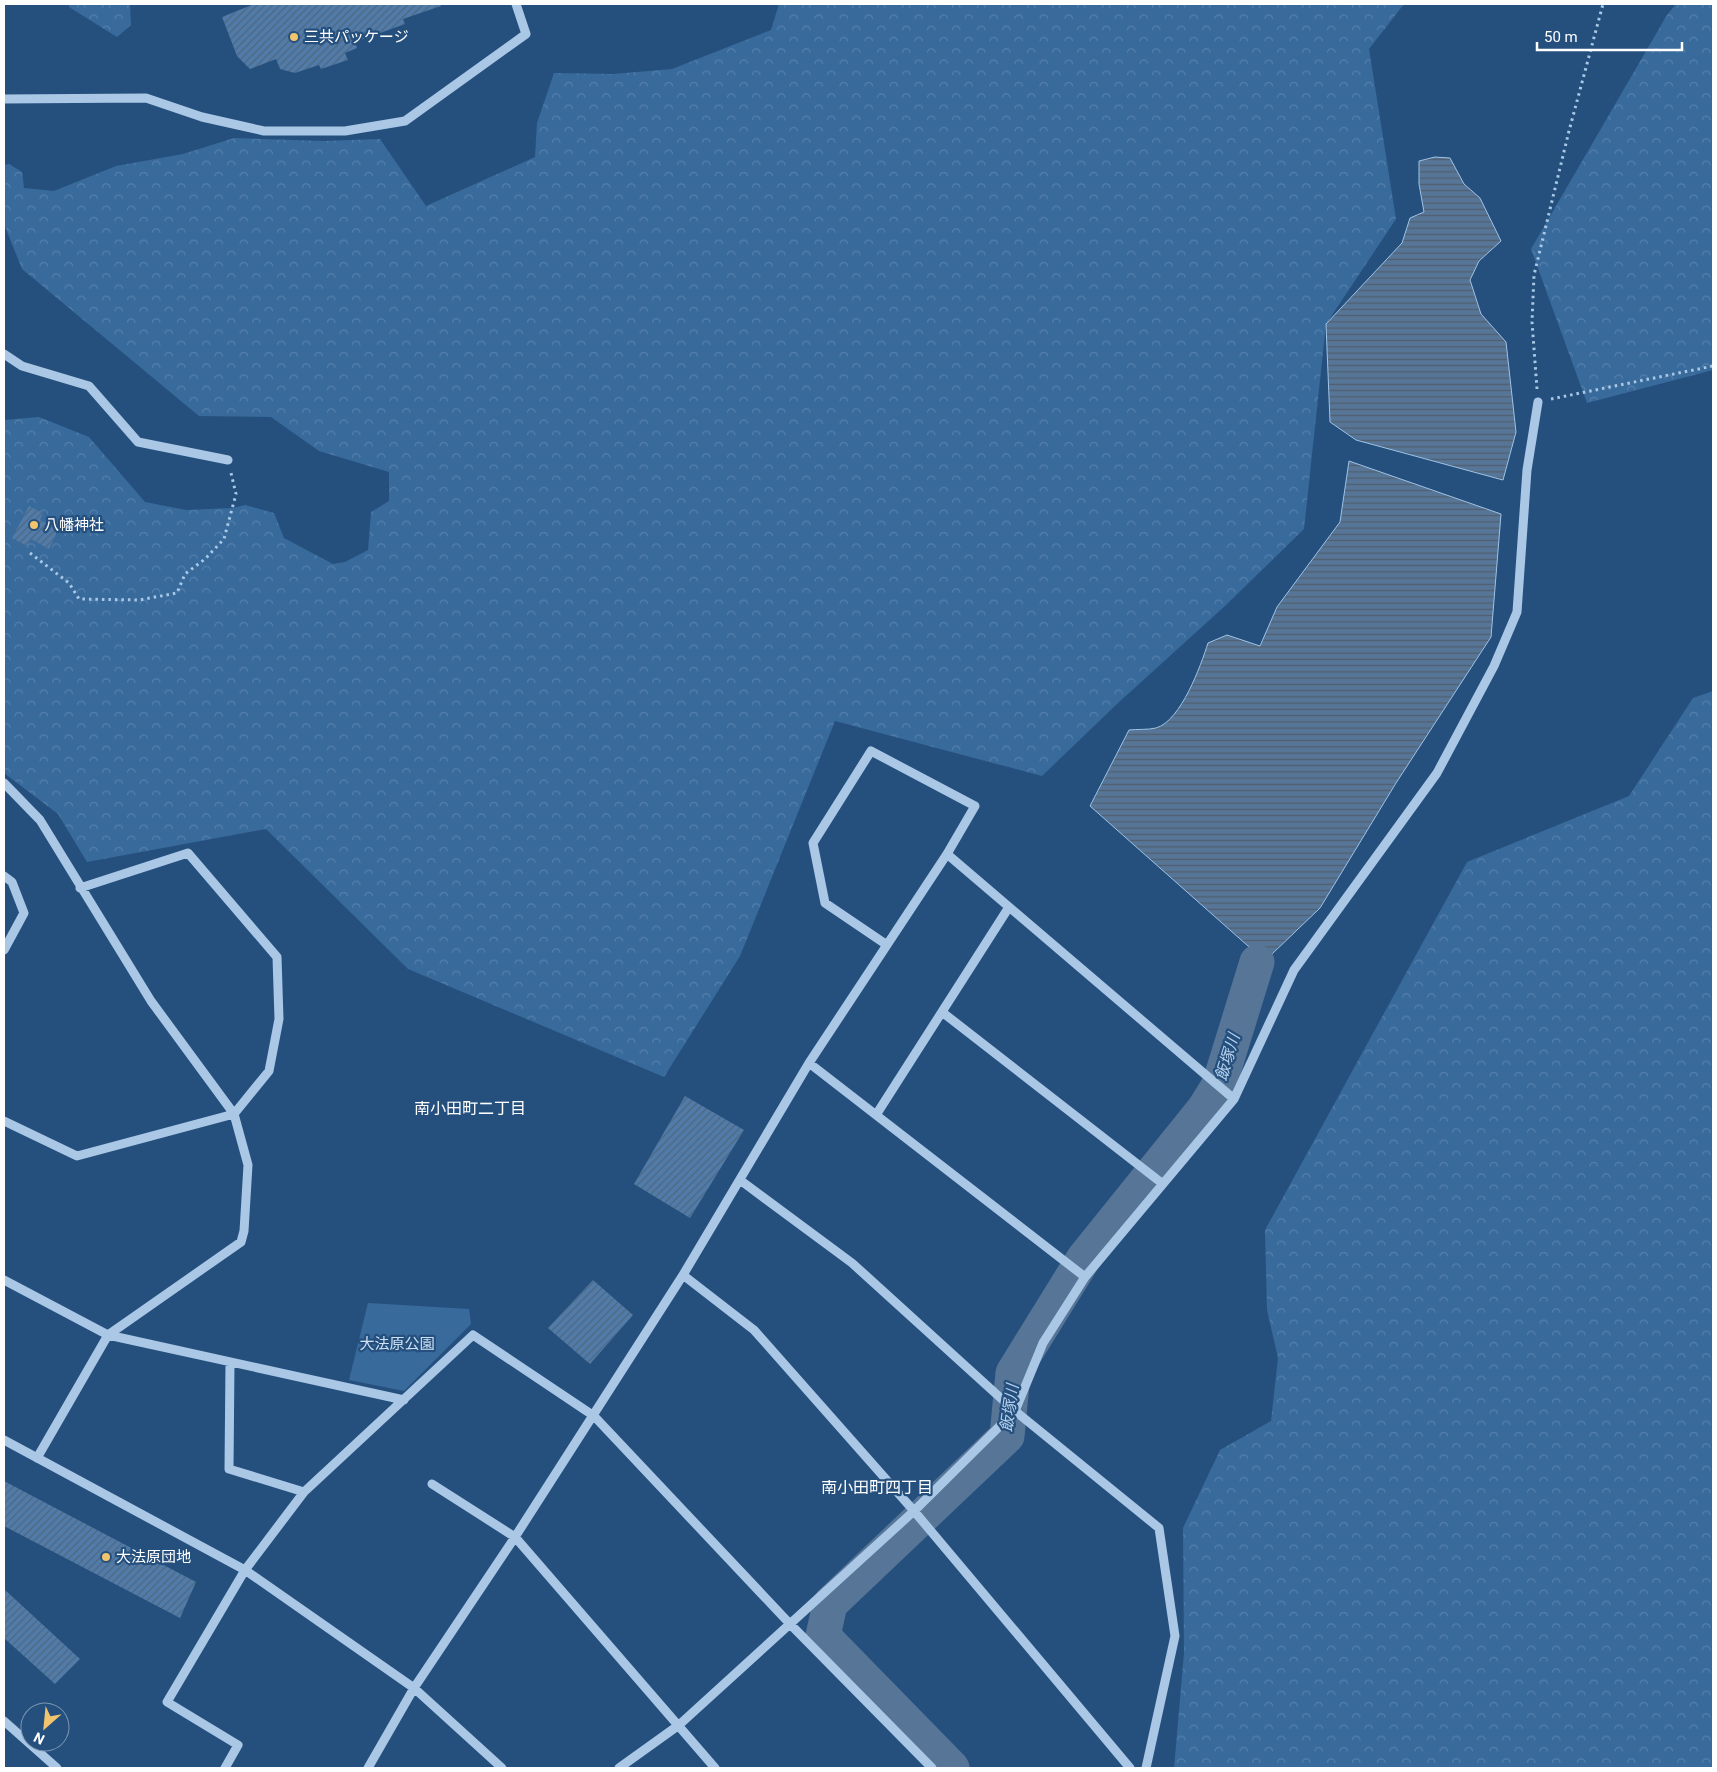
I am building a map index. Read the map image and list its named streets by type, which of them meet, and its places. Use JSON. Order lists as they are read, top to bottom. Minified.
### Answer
{"districts":["南小田町二丁目","南小田町四丁目"],"water":["飯塚川"],"parks":["大法原公園"],"places":["三共パッケージ","八幡神社","大法原団地"],"scale_bar":"50 m","north":"bottom left"}
